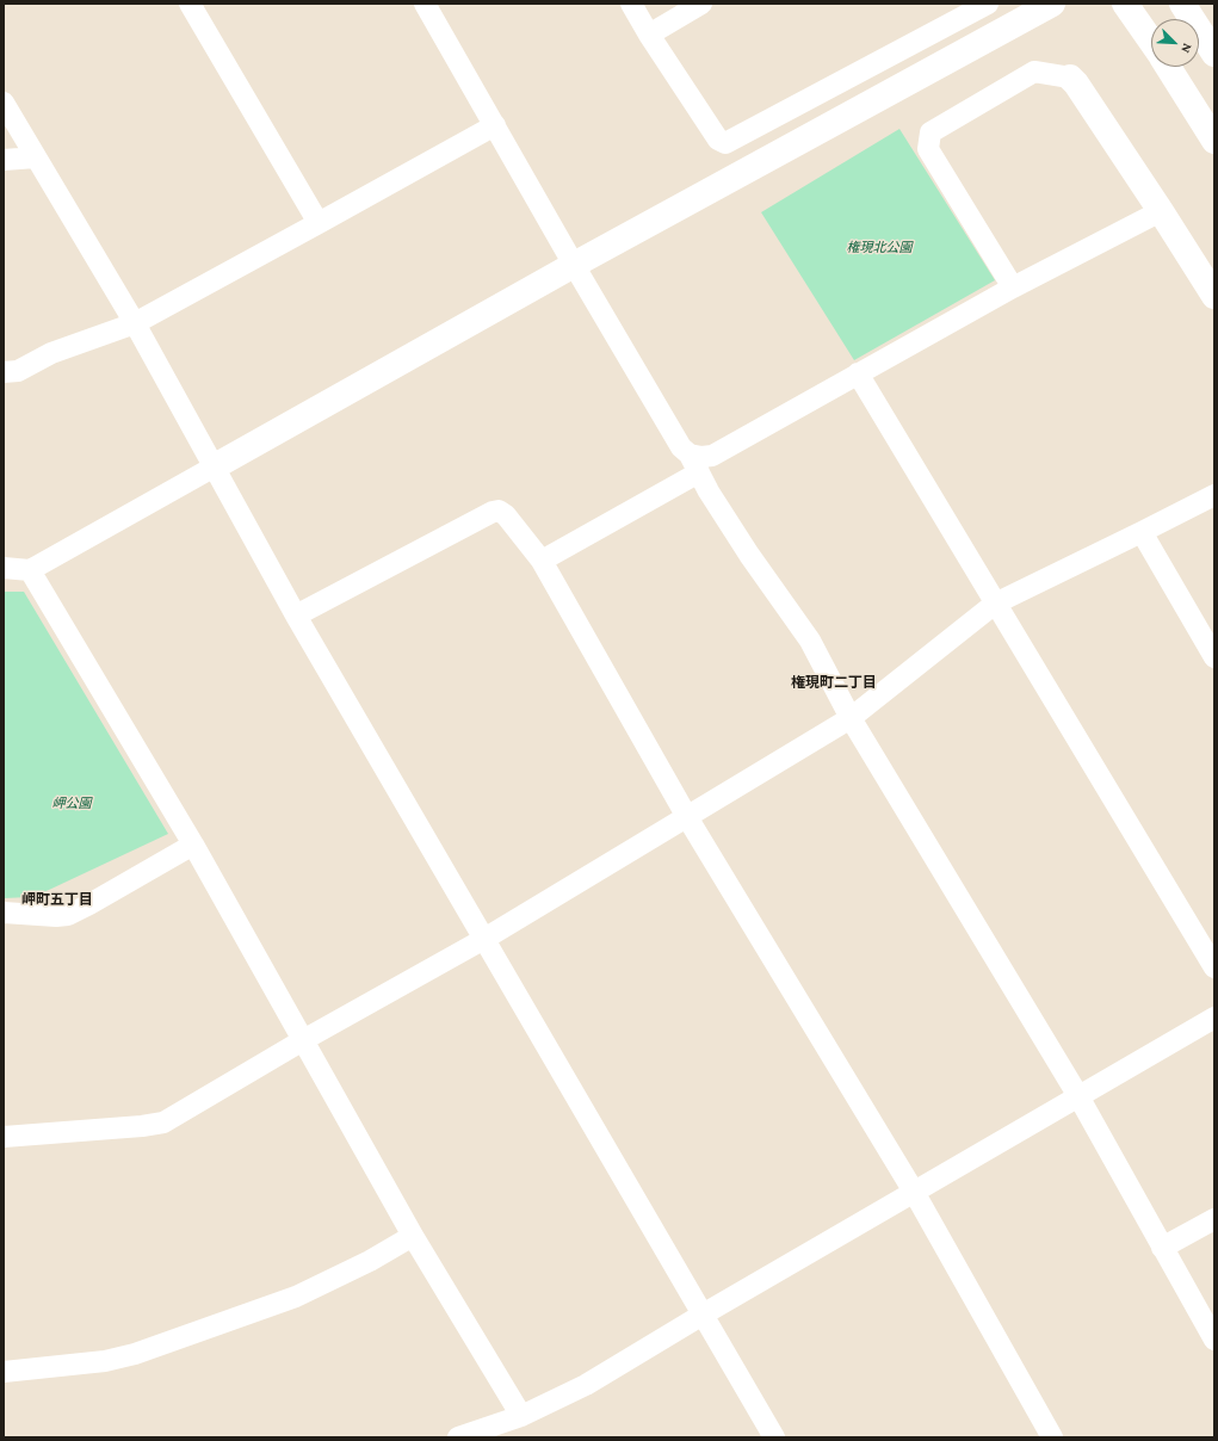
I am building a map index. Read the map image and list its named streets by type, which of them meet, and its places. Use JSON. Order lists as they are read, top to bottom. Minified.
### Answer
{"districts":["権現町二丁目","岬町五丁目"],"parks":["権現北公園","岬公園"],"north":"bottom right"}
